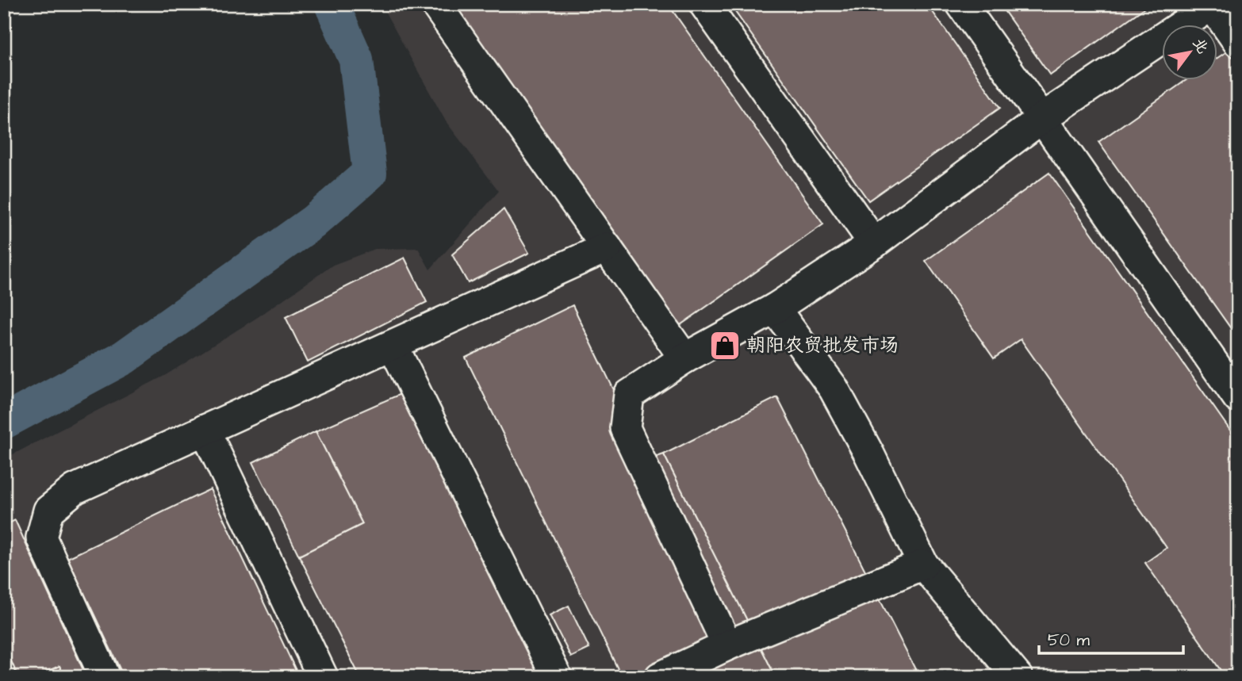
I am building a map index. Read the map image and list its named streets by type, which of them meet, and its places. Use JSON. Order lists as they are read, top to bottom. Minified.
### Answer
{"places":{"shop":["朝阳农贸批发市场"]},"scale_bar":"50 m","north":"top right"}
